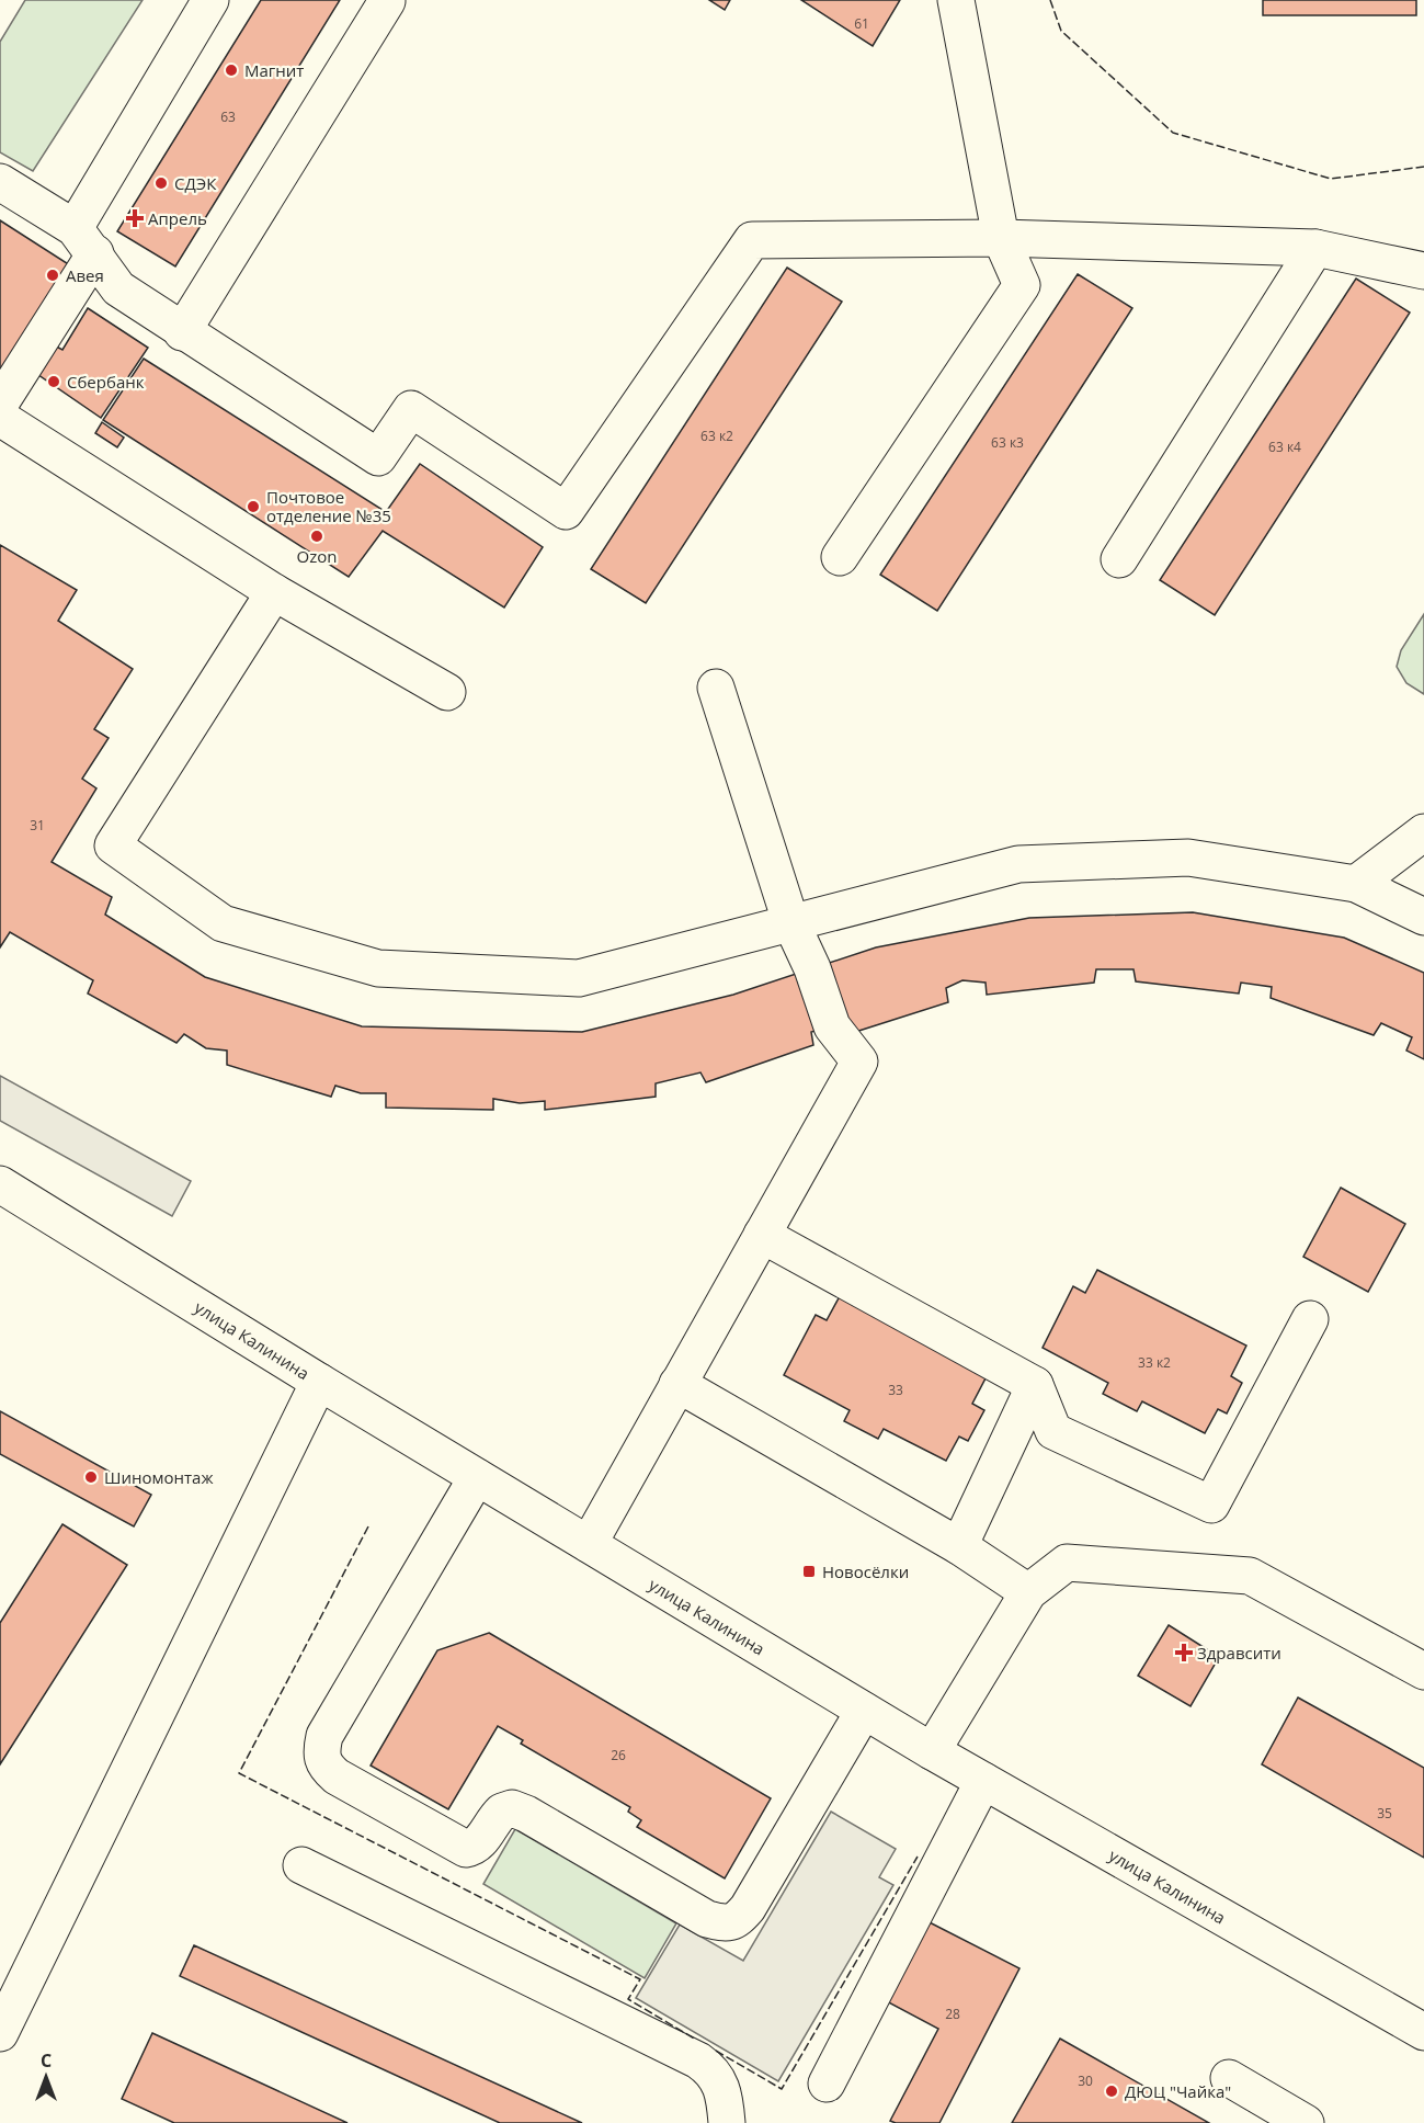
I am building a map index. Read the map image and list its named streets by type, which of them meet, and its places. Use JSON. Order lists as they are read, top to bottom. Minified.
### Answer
{"streets":{"street":["улица Калинина"]},"places":{"other":["Магнит","СДЭК","Авея","Сбербанк","Почтовое отделение №35","Ozon","Шиномонтаж","ДЮЦ \"Чайка\""],"health":["Апрель","Здравсити"],"transit":["Новосёлки"]},"house_numbers":["61","63","63 к2","63 к3","63 к4","31","33 к2","33","26","35","28","30"],"north":"top"}
